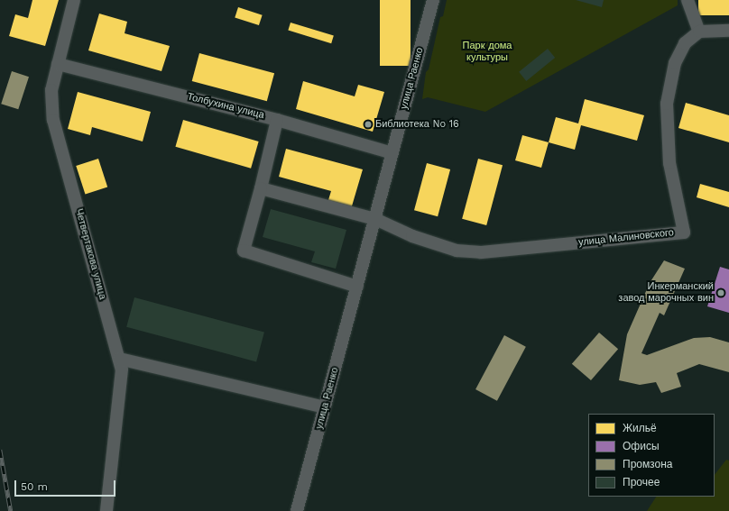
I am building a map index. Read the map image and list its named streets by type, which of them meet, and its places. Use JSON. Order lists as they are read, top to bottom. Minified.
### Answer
{"streets":{"street":["улица Раенко","Толбухина улица","улица Малиновского","Четвертакова улица"]},"crossings":[["улица Раенко","Толбухина улица"],["улица Раенко","улица Малиновского"],["Толбухина улица","Четвертакова улица"]],"parks":["Парк дома культуры"],"places":["Библиотека No 16","Инкерманский завод марочных вин"],"legend":["Жильё","Офисы","Промзона","Прочее"],"scale_bar":"50 m"}
